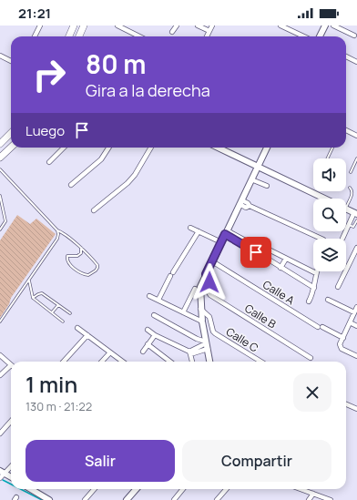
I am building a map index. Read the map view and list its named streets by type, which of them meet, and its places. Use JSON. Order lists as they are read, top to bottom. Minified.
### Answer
{"streets":{"street":["Calle A","Calle B","Calle C"]},"page":{"status":"21:21","turn":["80 m","Gira a la derecha"],"then":"Luego","heading":["1 min","130 m · 21:22"],"buttons":["Salir","Compartir"]}}
